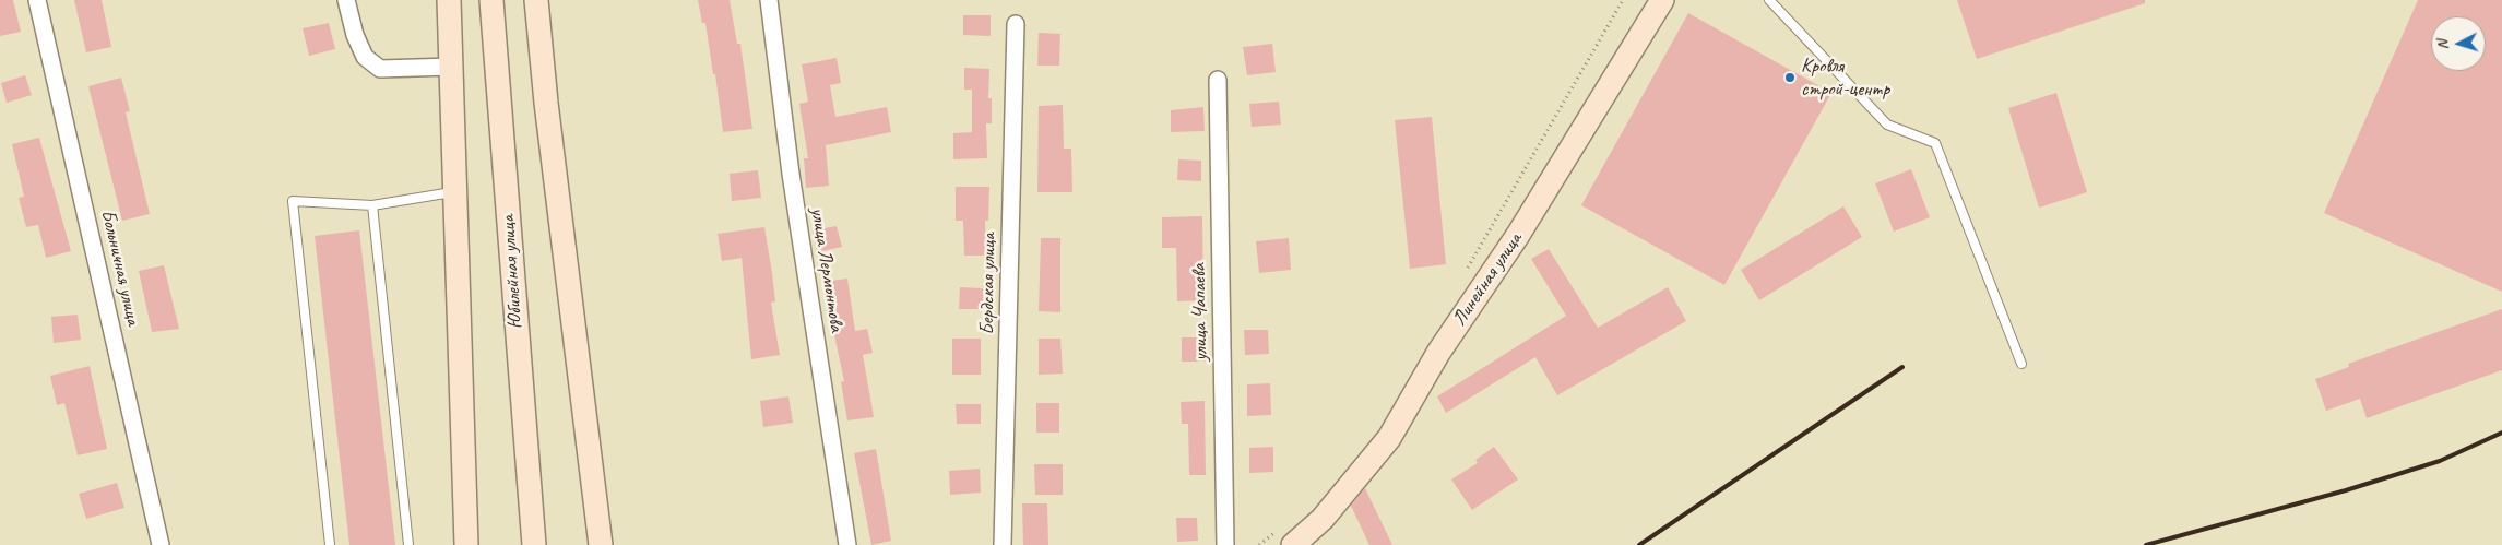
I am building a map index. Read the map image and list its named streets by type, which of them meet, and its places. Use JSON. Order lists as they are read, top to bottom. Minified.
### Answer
{"streets":{"main road":["Юбилейная улица","Линейная улица"],"street":["Больничная улица","улица Лермонтова","Бердская улица","улица Чапаева"]},"places":["Кровля строй-центр"],"north":"left"}
